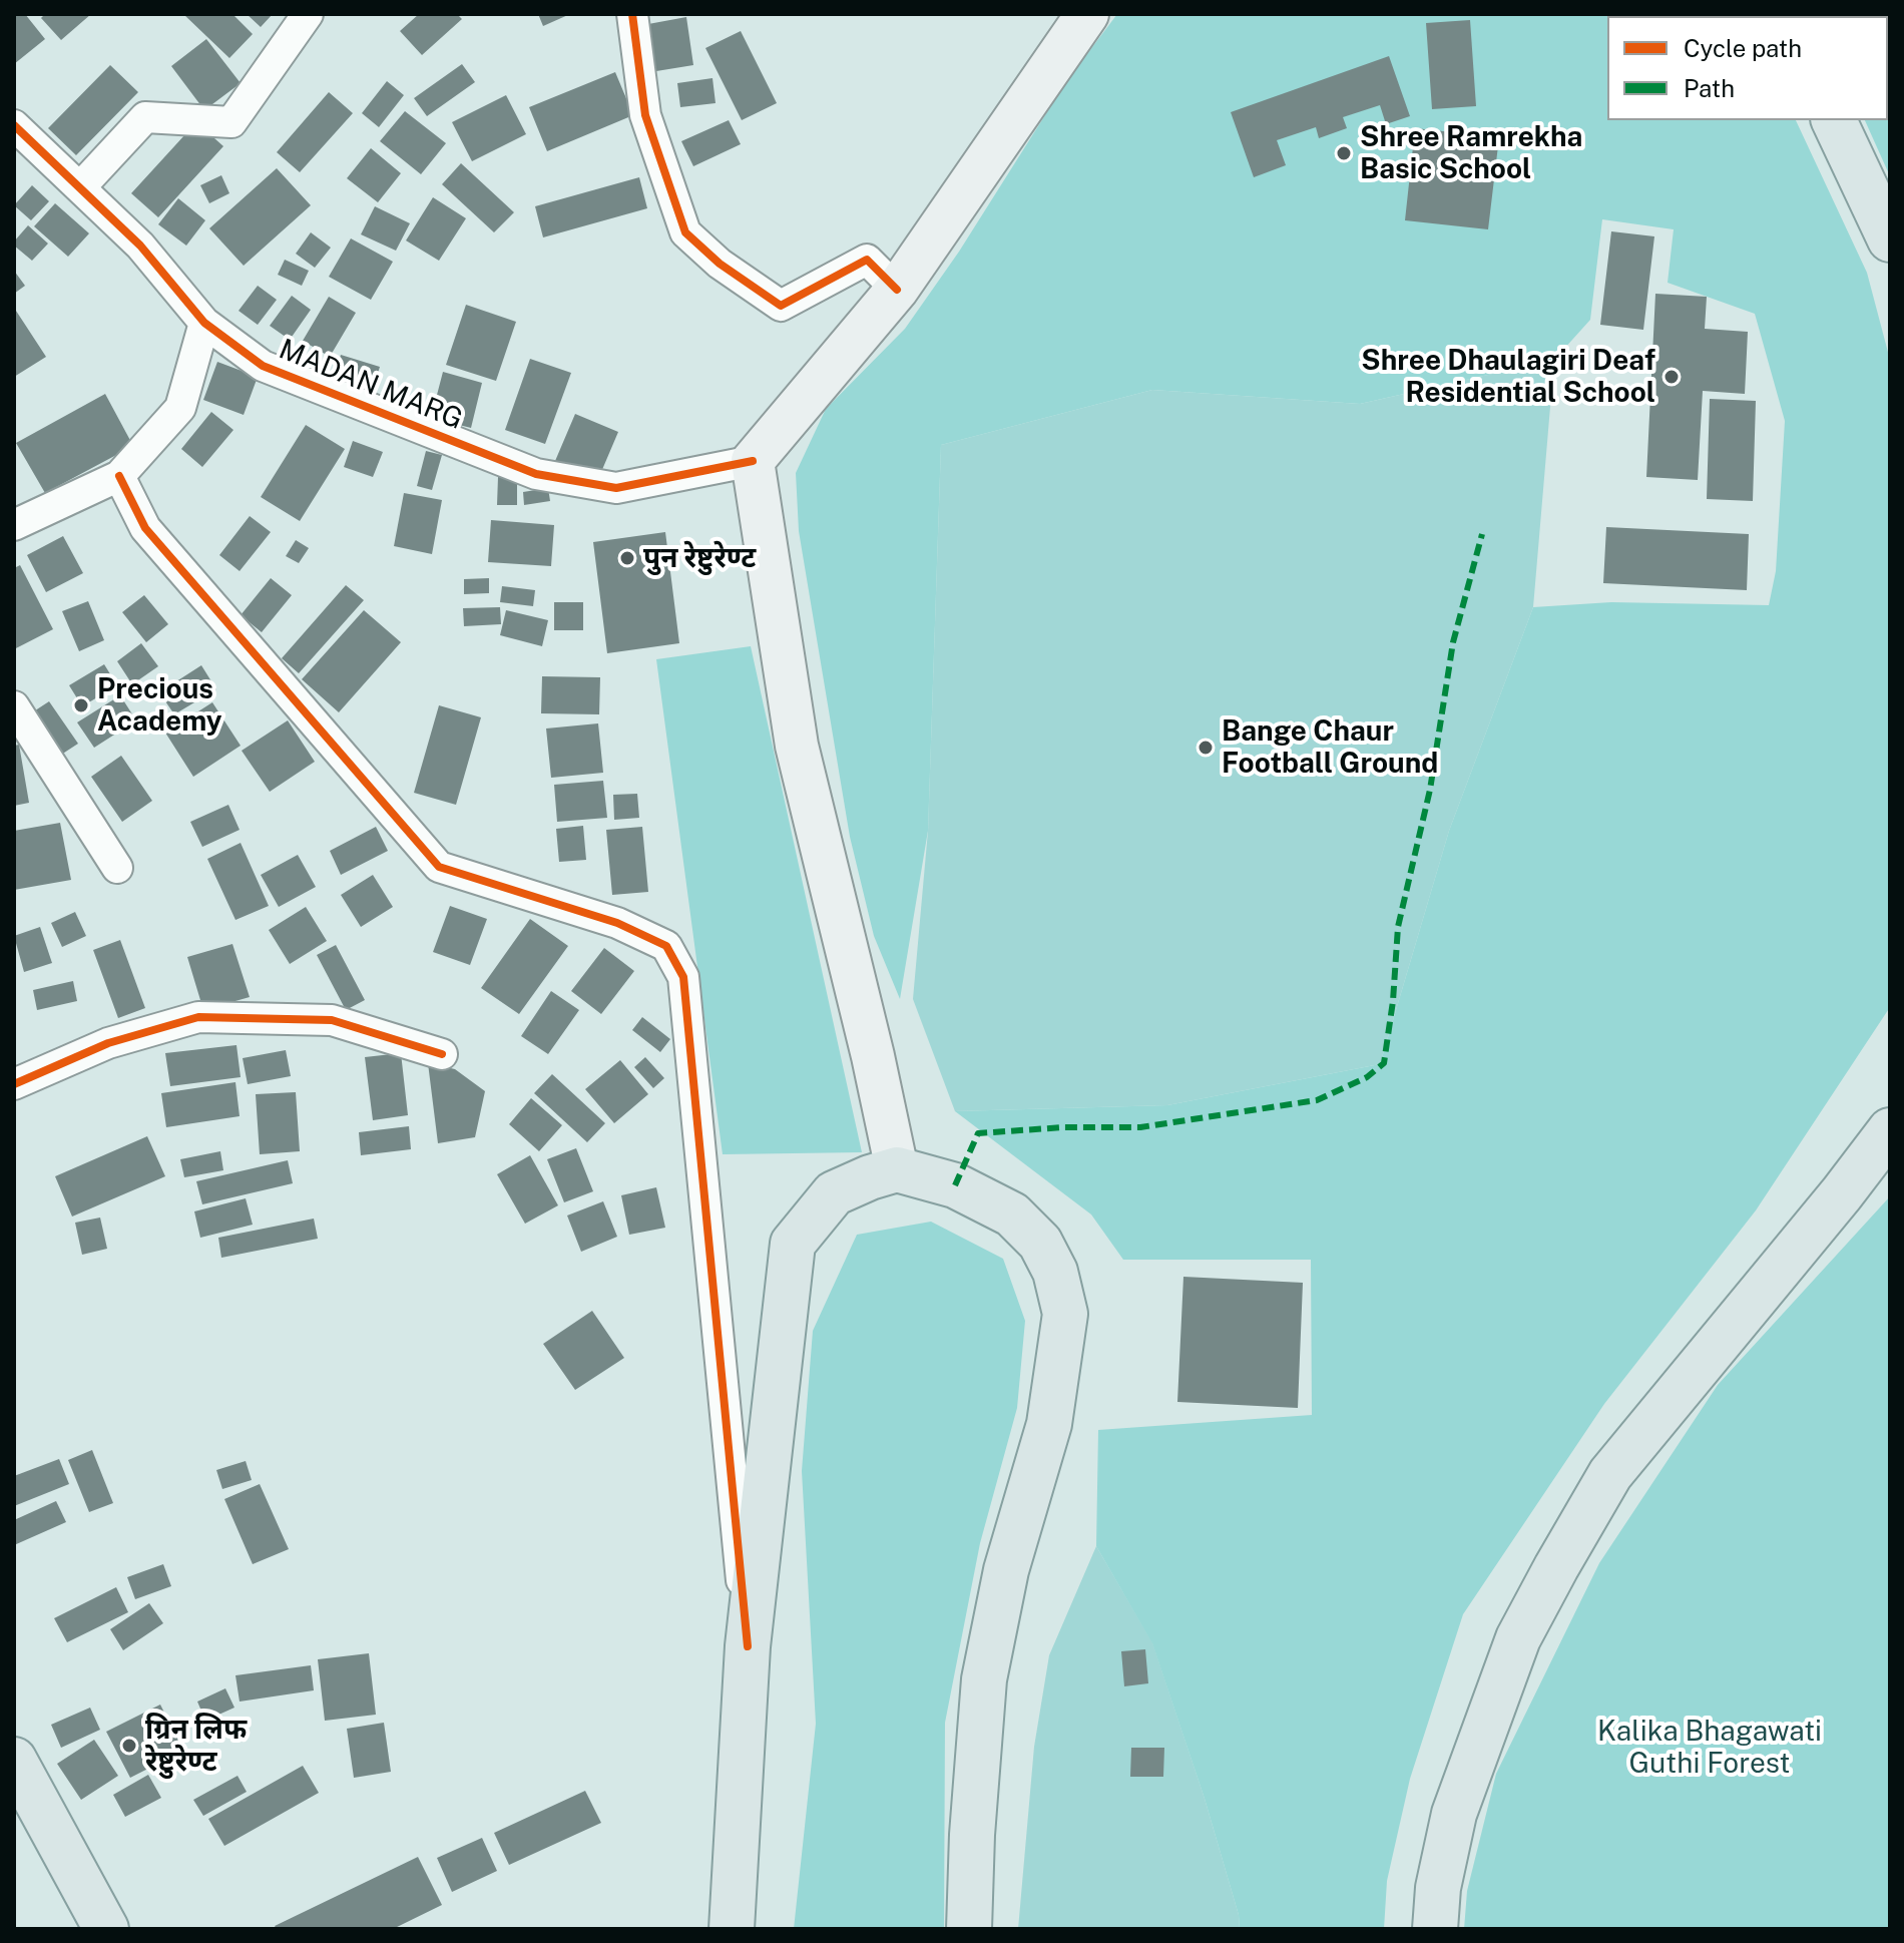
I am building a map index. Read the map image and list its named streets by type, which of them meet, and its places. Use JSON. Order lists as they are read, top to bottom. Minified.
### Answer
{"streets":{"street":["MADAN MARG"]},"parks":["Kalika Bhagawati Guthi Forest"],"places":["Shree Ramrekha Basic School","Shree Dhaulagiri Deaf Residential School","पुन रेष्टुरेण्ट","Precious Academy","Bange Chaur Football Ground","ग्रिन लिफ रेष्टुरेण्ट"],"legend":["Cycle path","Path"]}
